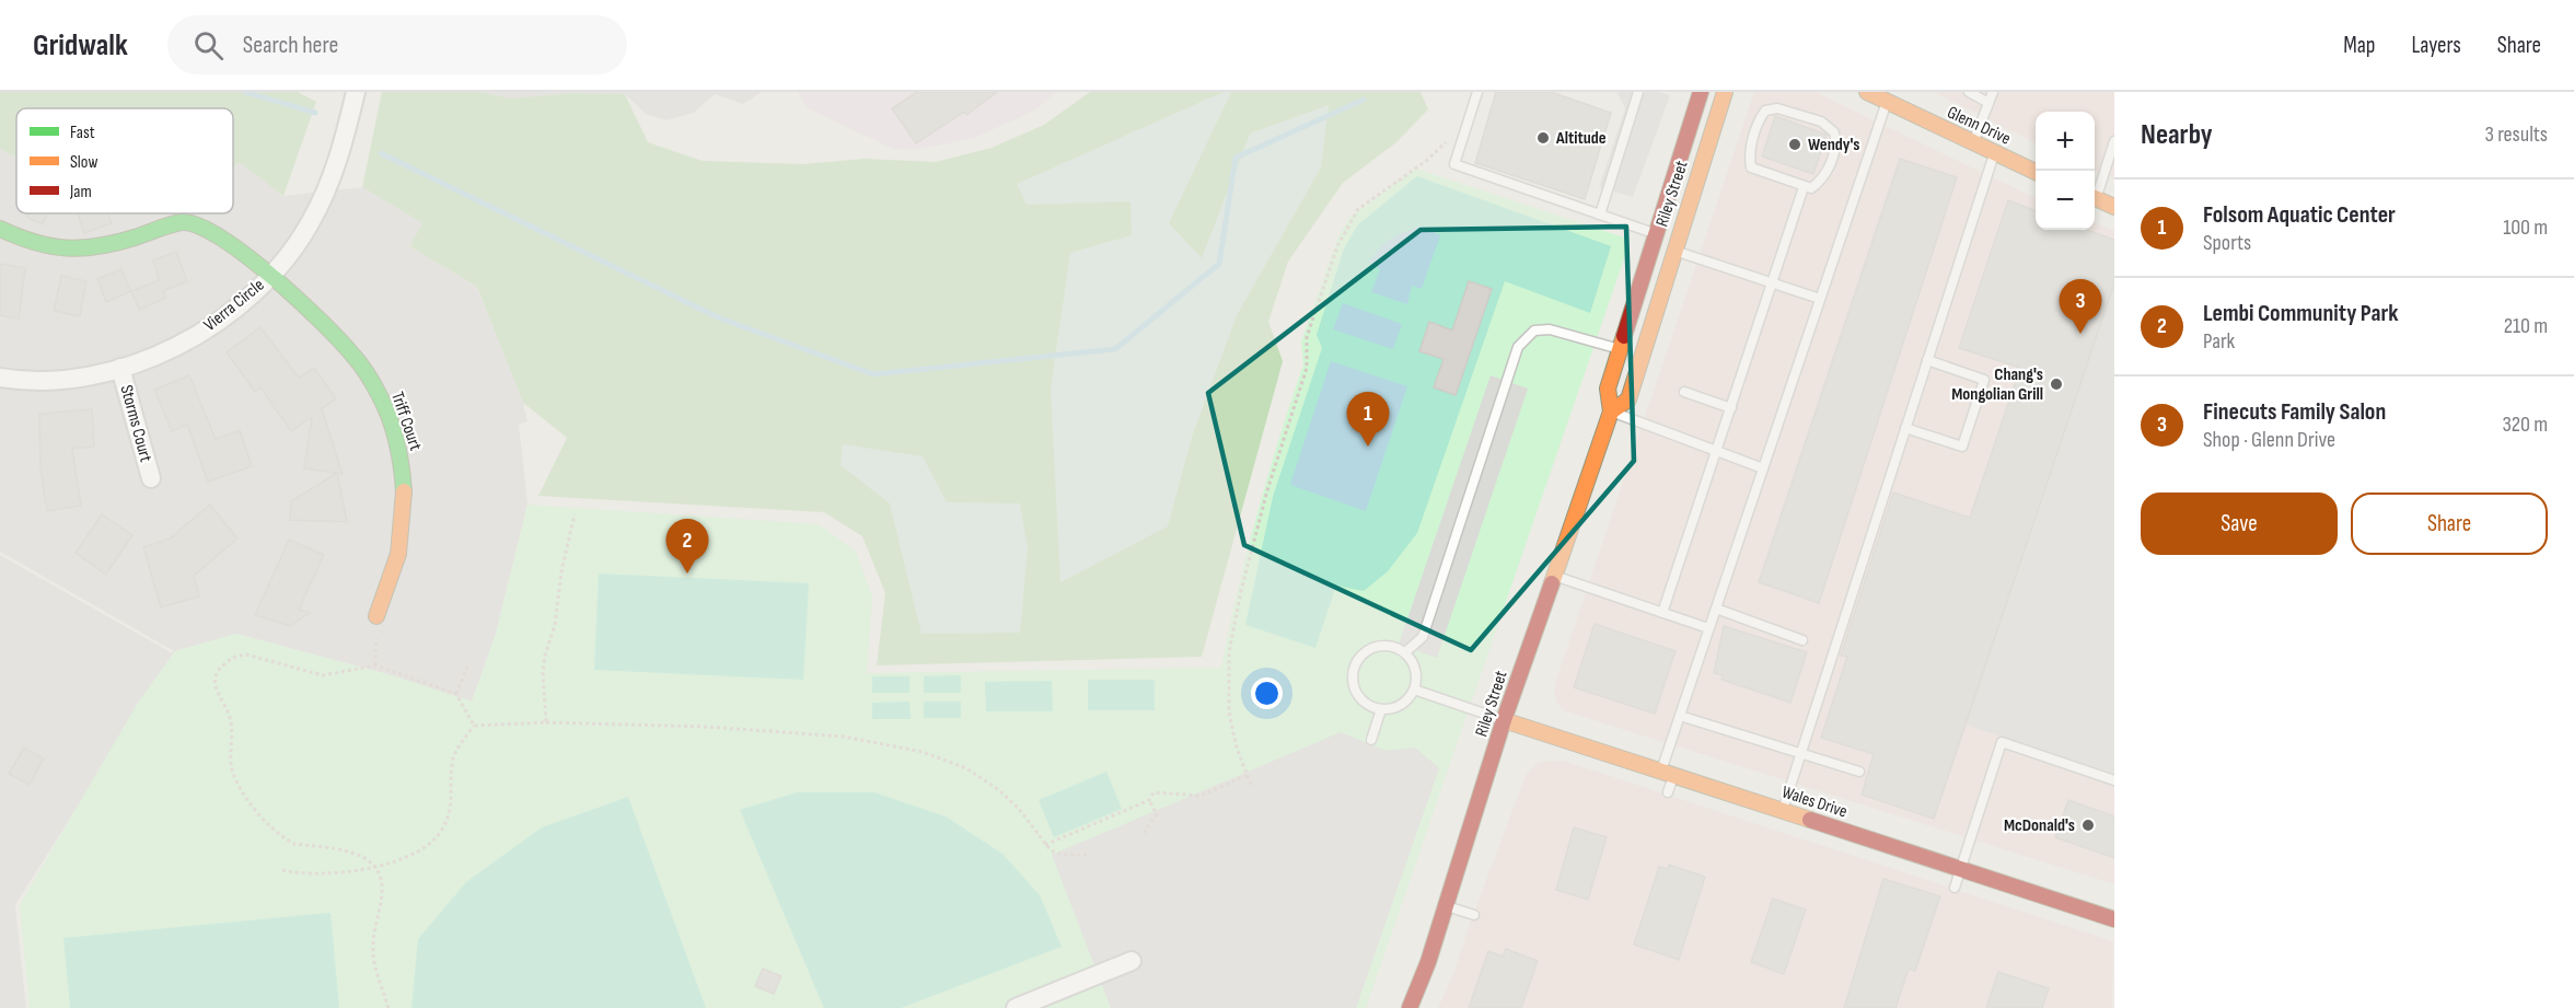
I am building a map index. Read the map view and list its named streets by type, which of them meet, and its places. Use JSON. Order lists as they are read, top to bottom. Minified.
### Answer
{"streets":{"street":["Glenn Drive","Riley Street","Vierra Circle","Triff Court","Storms Court","Wales Drive"]},"crossings":[["Riley Street","Wales Drive"],["Vierra Circle","Triff Court"],["Vierra Circle","Storms Court"]],"places":["Altitude","Wendy's","Chang's Mongolian Grill","McDonald's"],"legend":["Fast","Slow","Jam"],"page":{"header":"Gridwalk","search":"Search here","nav":["Map","Layers","Share"],"heading":["Nearby","3 results"],"map_buttons":["+","−"],"list":[{"mark":"1","name":"Folsom Aquatic Center","note":"Sports","value":"100 m"},{"mark":"2","name":"Lembi Community Park","note":"Park","value":"210 m"},{"mark":"3","name":"Finecuts Family Salon","note":"Shop · Glenn Drive","value":"320 m"}],"pins":["3","1","2"],"buttons":["Save","Share"]}}
